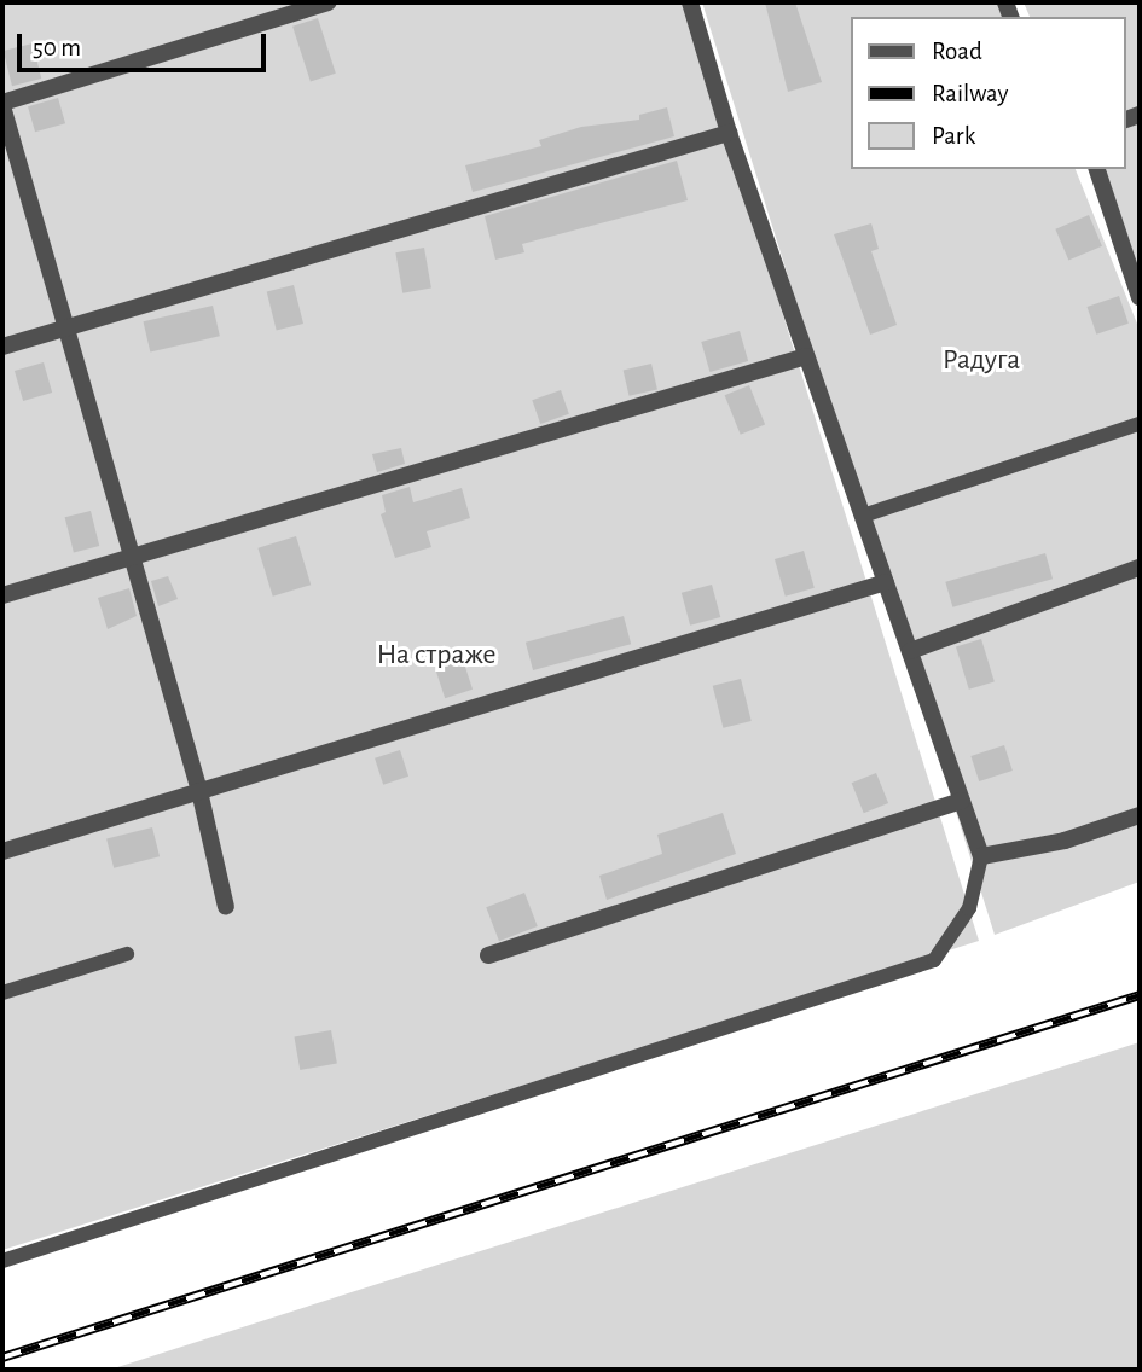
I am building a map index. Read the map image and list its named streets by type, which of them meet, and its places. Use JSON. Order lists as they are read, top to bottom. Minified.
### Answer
{"parks":["Радуга","На страже"],"legend":["Road","Railway","Park"],"scale_bar":"50 m"}
